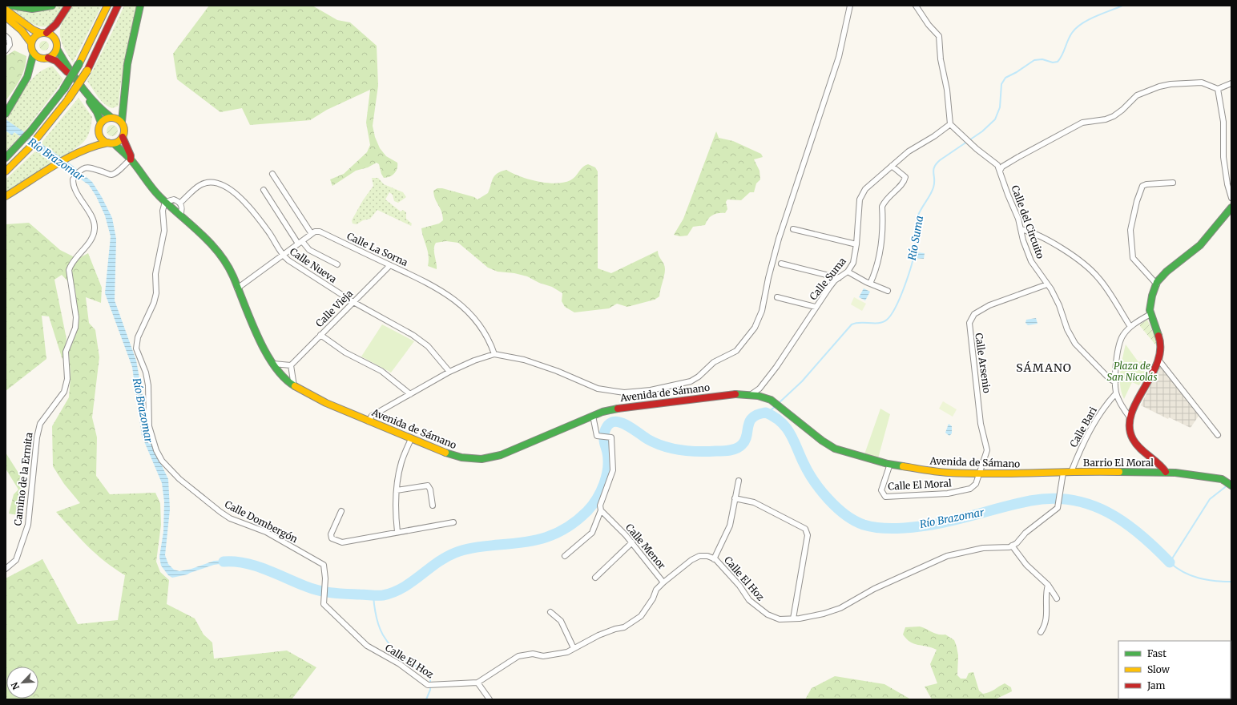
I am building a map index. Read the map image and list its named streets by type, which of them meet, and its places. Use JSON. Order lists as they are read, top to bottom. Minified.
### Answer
{"streets":{"main road":["Avenida de Sámano","Barrio El Moral"],"street":["Calle del Circuito","Calle La Sorna","Calle Nueva","Calle Suma","Calle Vieja","Calle Arsenio","Calle Bari","Camino de la Ermita","Calle El Moral","Calle Dombergón","Calle Menor","Calle El Hoz"]},"crossings":[["Calle del Circuito","Calle Arsenio"],["Calle La Sorna","Calle Vieja"],["Calle Nueva","Calle Vieja"],["Calle Suma","Avenida de Sámano"],["Calle Arsenio","Avenida de Sámano"],["Calle Arsenio","Calle El Moral"],["Avenida de Sámano","Calle Bari"],["Avenida de Sámano","Barrio El Moral"],["Avenida de Sámano","Camino de la Ermita"],["Avenida de Sámano","Calle El Moral"],["Avenida de Sámano","Calle Dombergón"],["Avenida de Sámano","Calle El Hoz"],["Calle Bari","Barrio El Moral"],["Calle Dombergón","Calle El Hoz"],["Calle Menor","Calle El Hoz"]],"districts":["SÁMANO"],"water":["Río Brazomar","Río Suma"],"parks":["Plaza de San Nicolás"],"legend":["Fast","Slow","Jam"],"north":"bottom left"}
